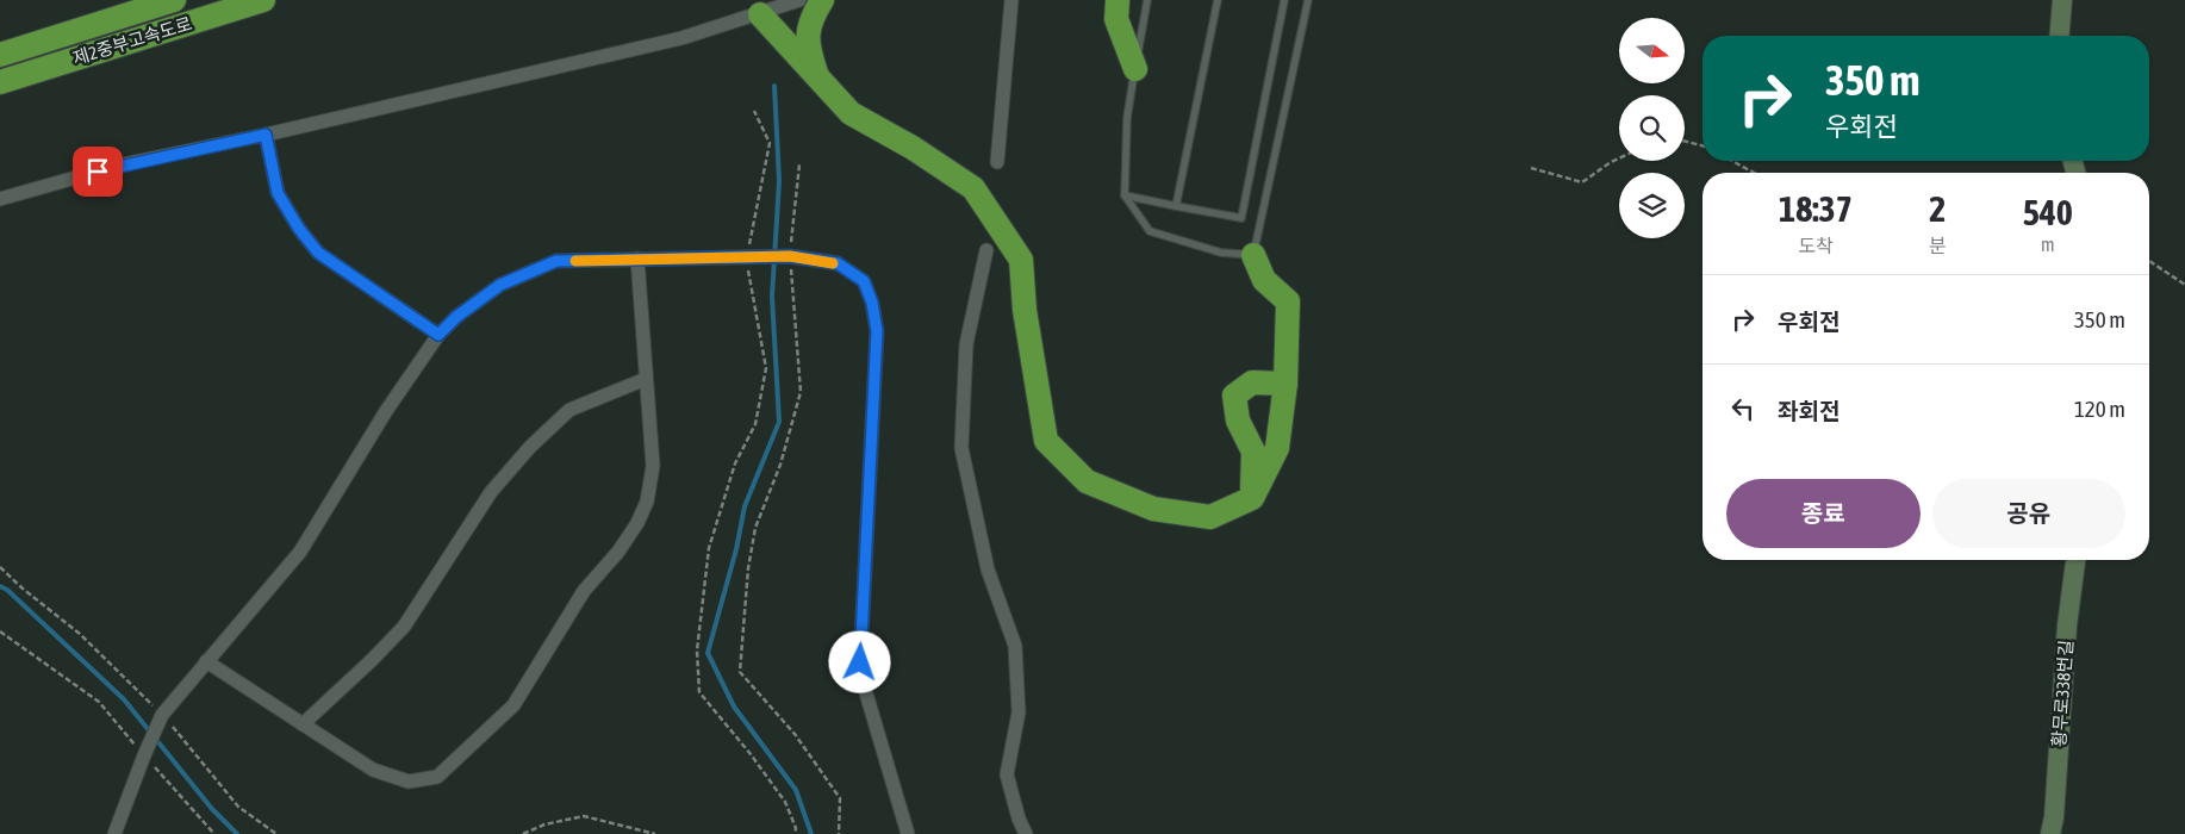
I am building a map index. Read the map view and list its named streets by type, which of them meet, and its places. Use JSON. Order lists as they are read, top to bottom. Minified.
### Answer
{"streets":{"highway":["제2중부고속도로"],"street":["황무로338번길"]},"north":"right","page":{"turn":["350 m","우회전"],"eta":["18:37","도착","2","분","540","m"],"list":[{"name":"우회전","value":"350 m"},{"name":"좌회전","value":"120 m"}],"buttons":["종료","공유"]}}
